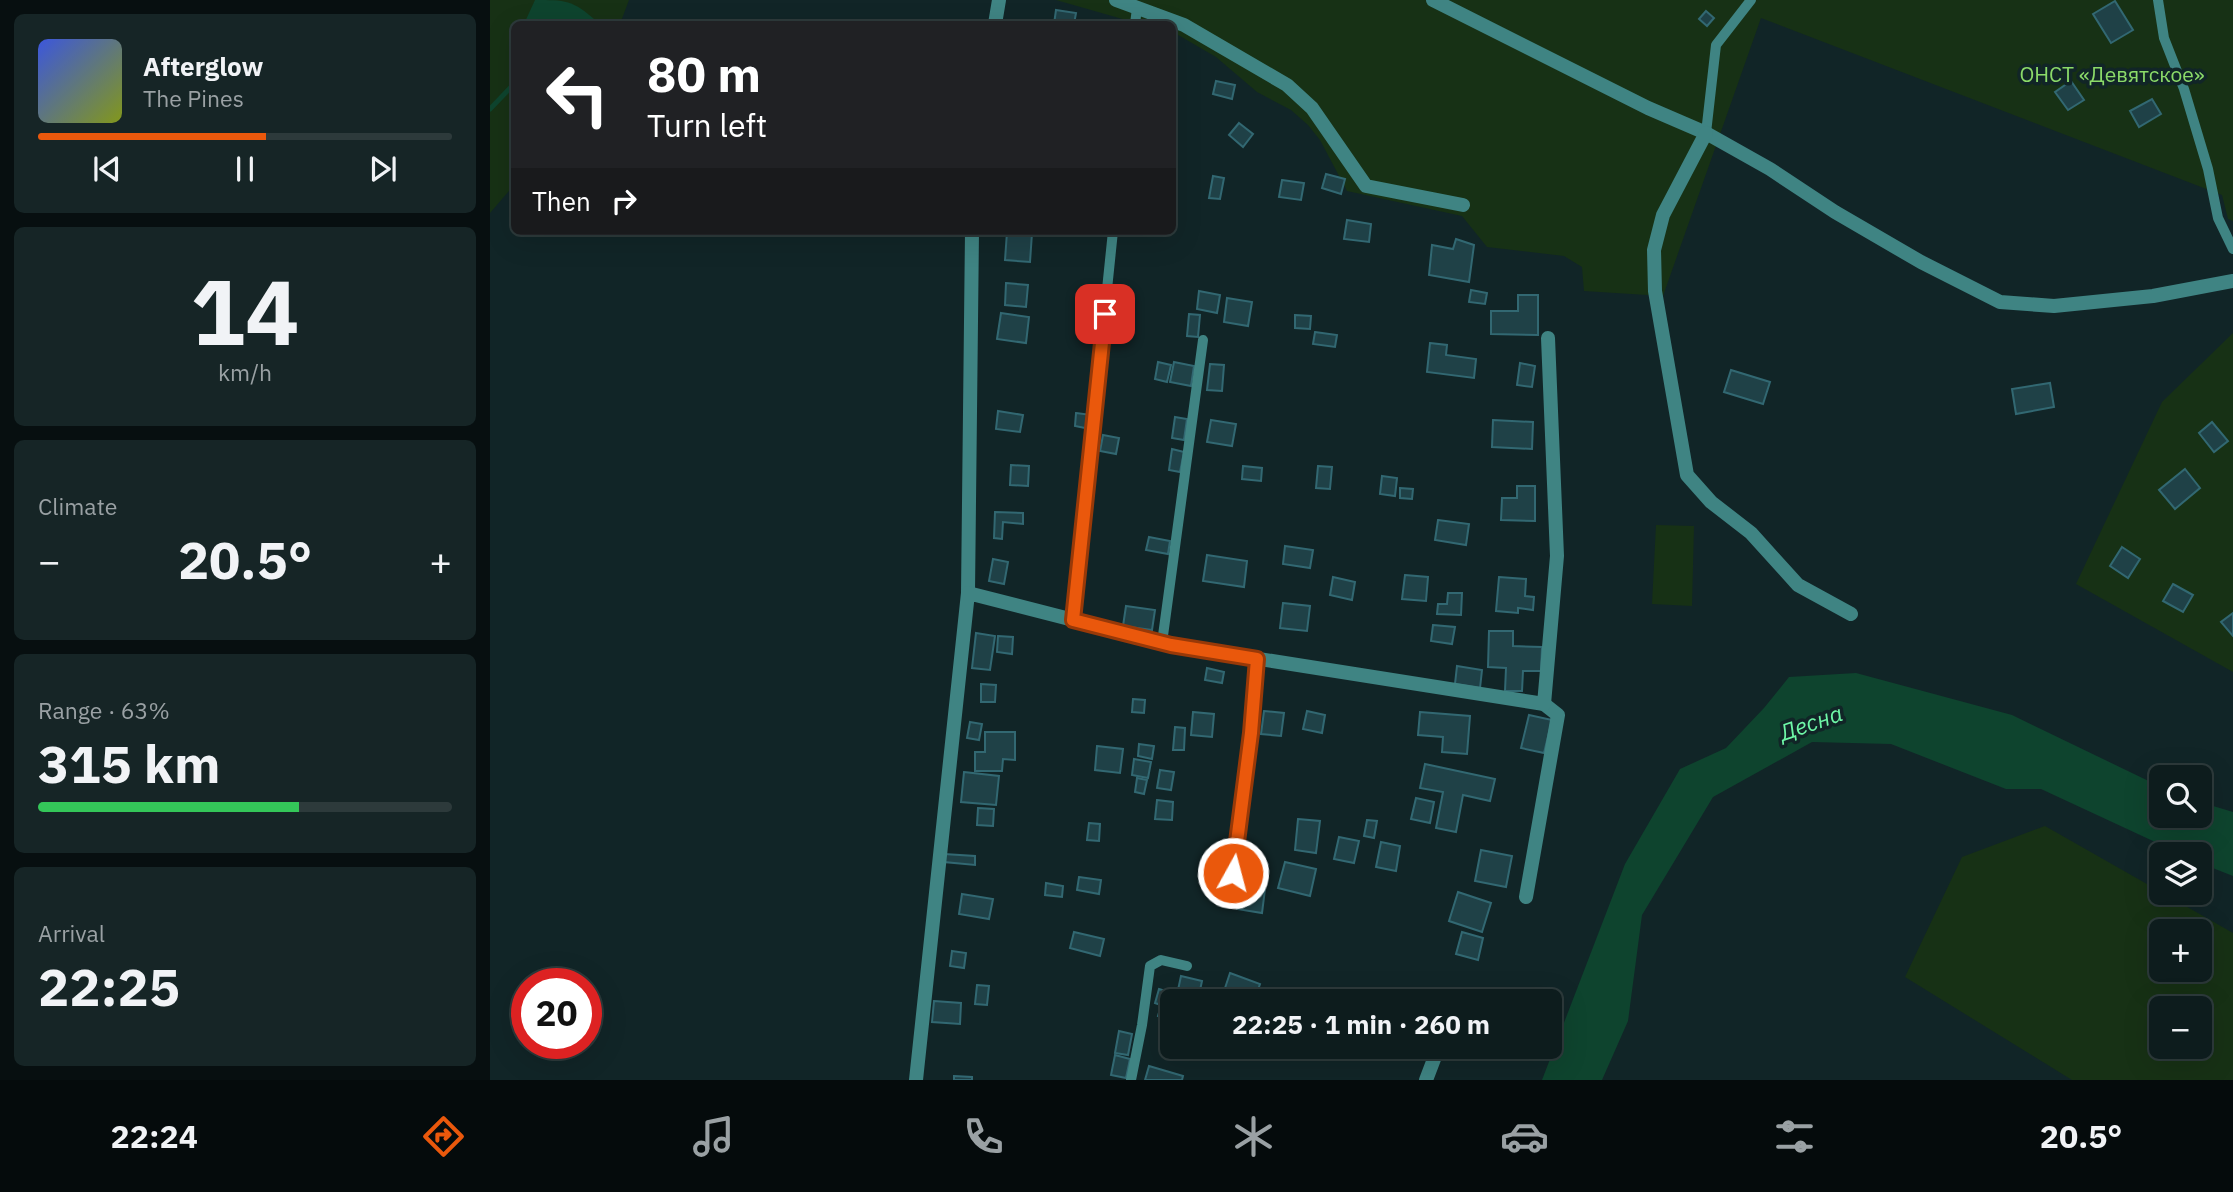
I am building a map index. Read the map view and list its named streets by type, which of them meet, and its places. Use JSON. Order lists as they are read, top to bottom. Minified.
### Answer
{"water":["Десна"],"parks":["ОНСТ «Девятское»"],"page":{"turn":["80 m","Turn left"],"song":["Afterglow","The Pines"],"then":"Then","tile":[["14","km/h"],"Climate",["Range · 63%","315 km"],["Arrival","22:25"]],"heat":["−","20.5°","+"],"map_buttons":["+","−"],"limit":"20","trip":"22:25 · 1 min · 260 m","tabs":["22:24","20.5°"]}}
